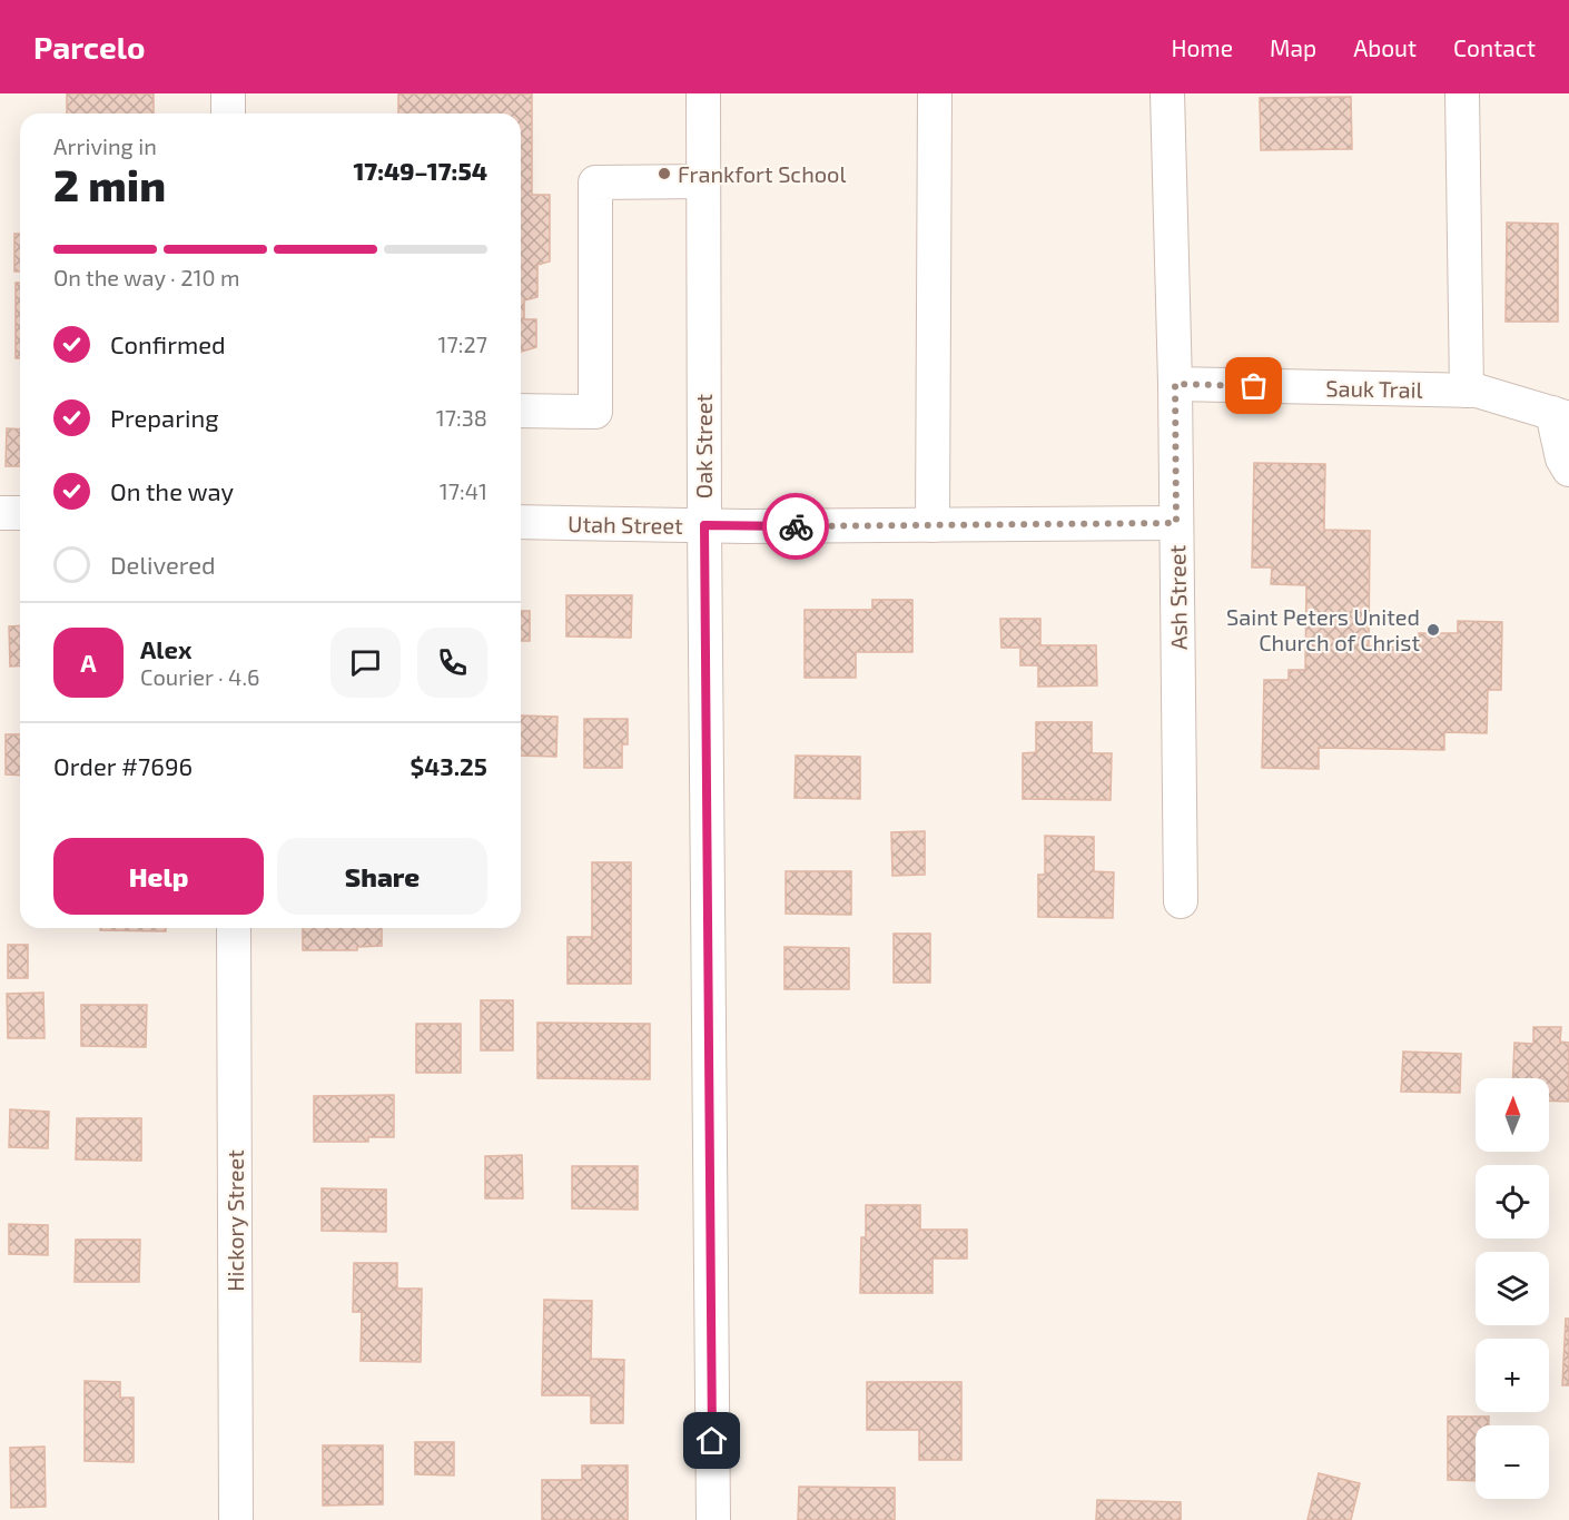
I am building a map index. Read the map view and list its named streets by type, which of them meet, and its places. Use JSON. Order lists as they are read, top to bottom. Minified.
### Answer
{"streets":{"street":["Sauk Trail","Oak Street","Utah Street","Ash Street","Hickory Street"]},"crossings":[["Sauk Trail","Ash Street"],["Oak Street","Utah Street"],["Utah Street","Ash Street"]],"places":["Frankfort School","Saint Peters United Church of Christ"],"north":"top","page":{"header":"Parcelo","nav":["Home","Map","About","Contact"],"heading":["2 min","Arriving in","17:49–17:54"],"panel":["Alex","Courier · 4.6","Order #7696","$43.25"],"bar":"On the way · 210 m","list":[["Confirmed","17:27"],["Preparing","17:38"],["On the way","17:41"],"Delivered"],"round":"A","buttons":["Help","Share"],"map_buttons":["+","−"]}}
